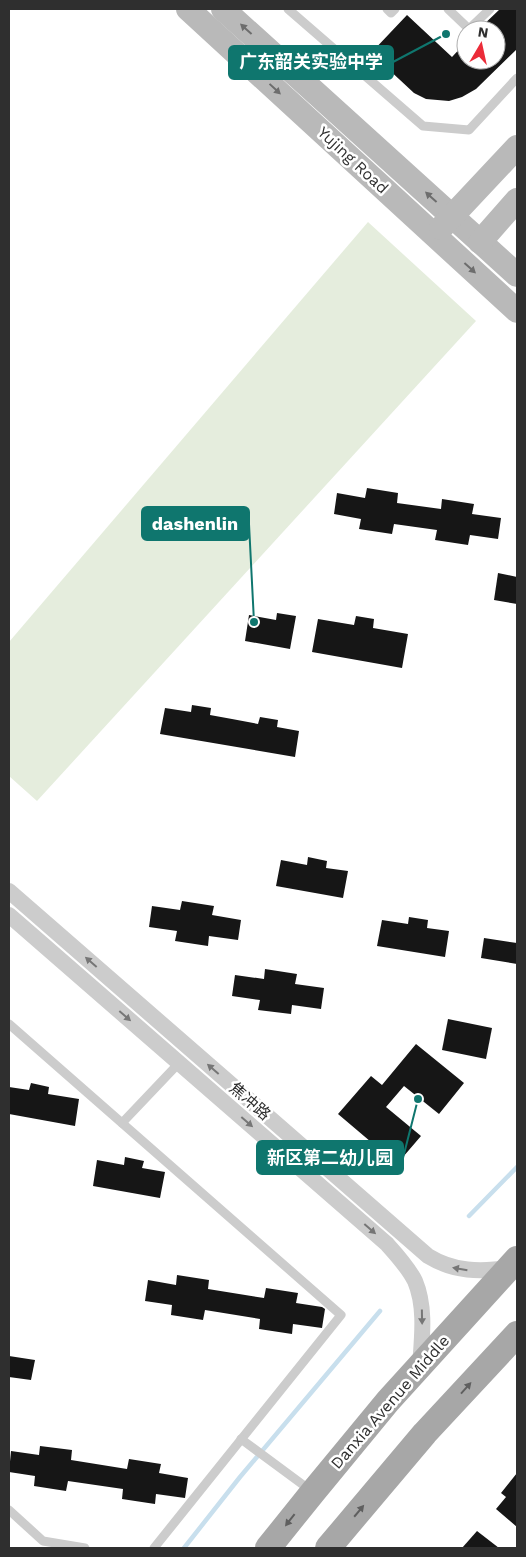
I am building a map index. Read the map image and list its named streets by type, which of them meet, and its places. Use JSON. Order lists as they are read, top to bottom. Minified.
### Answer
{"streets":{"main road":["Yujing Road","Danxia Avenue Middle"],"street":["焦冲路"]},"crossings":[["焦冲路","Danxia Avenue Middle"]],"places":["广东韶关实验中学","dashenlin","新区第二幼儿园"],"north":"top"}
